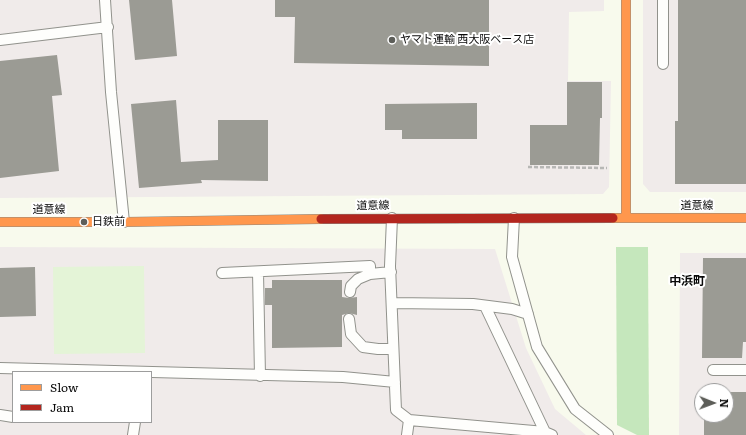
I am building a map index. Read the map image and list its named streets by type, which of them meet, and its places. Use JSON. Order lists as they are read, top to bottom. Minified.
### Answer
{"streets":{"street":["道意線"]},"districts":["中浜町"],"places":["ヤマト運輸 西大阪ベース店","日鉄前"],"legend":["Slow","Jam"],"north":"right"}
